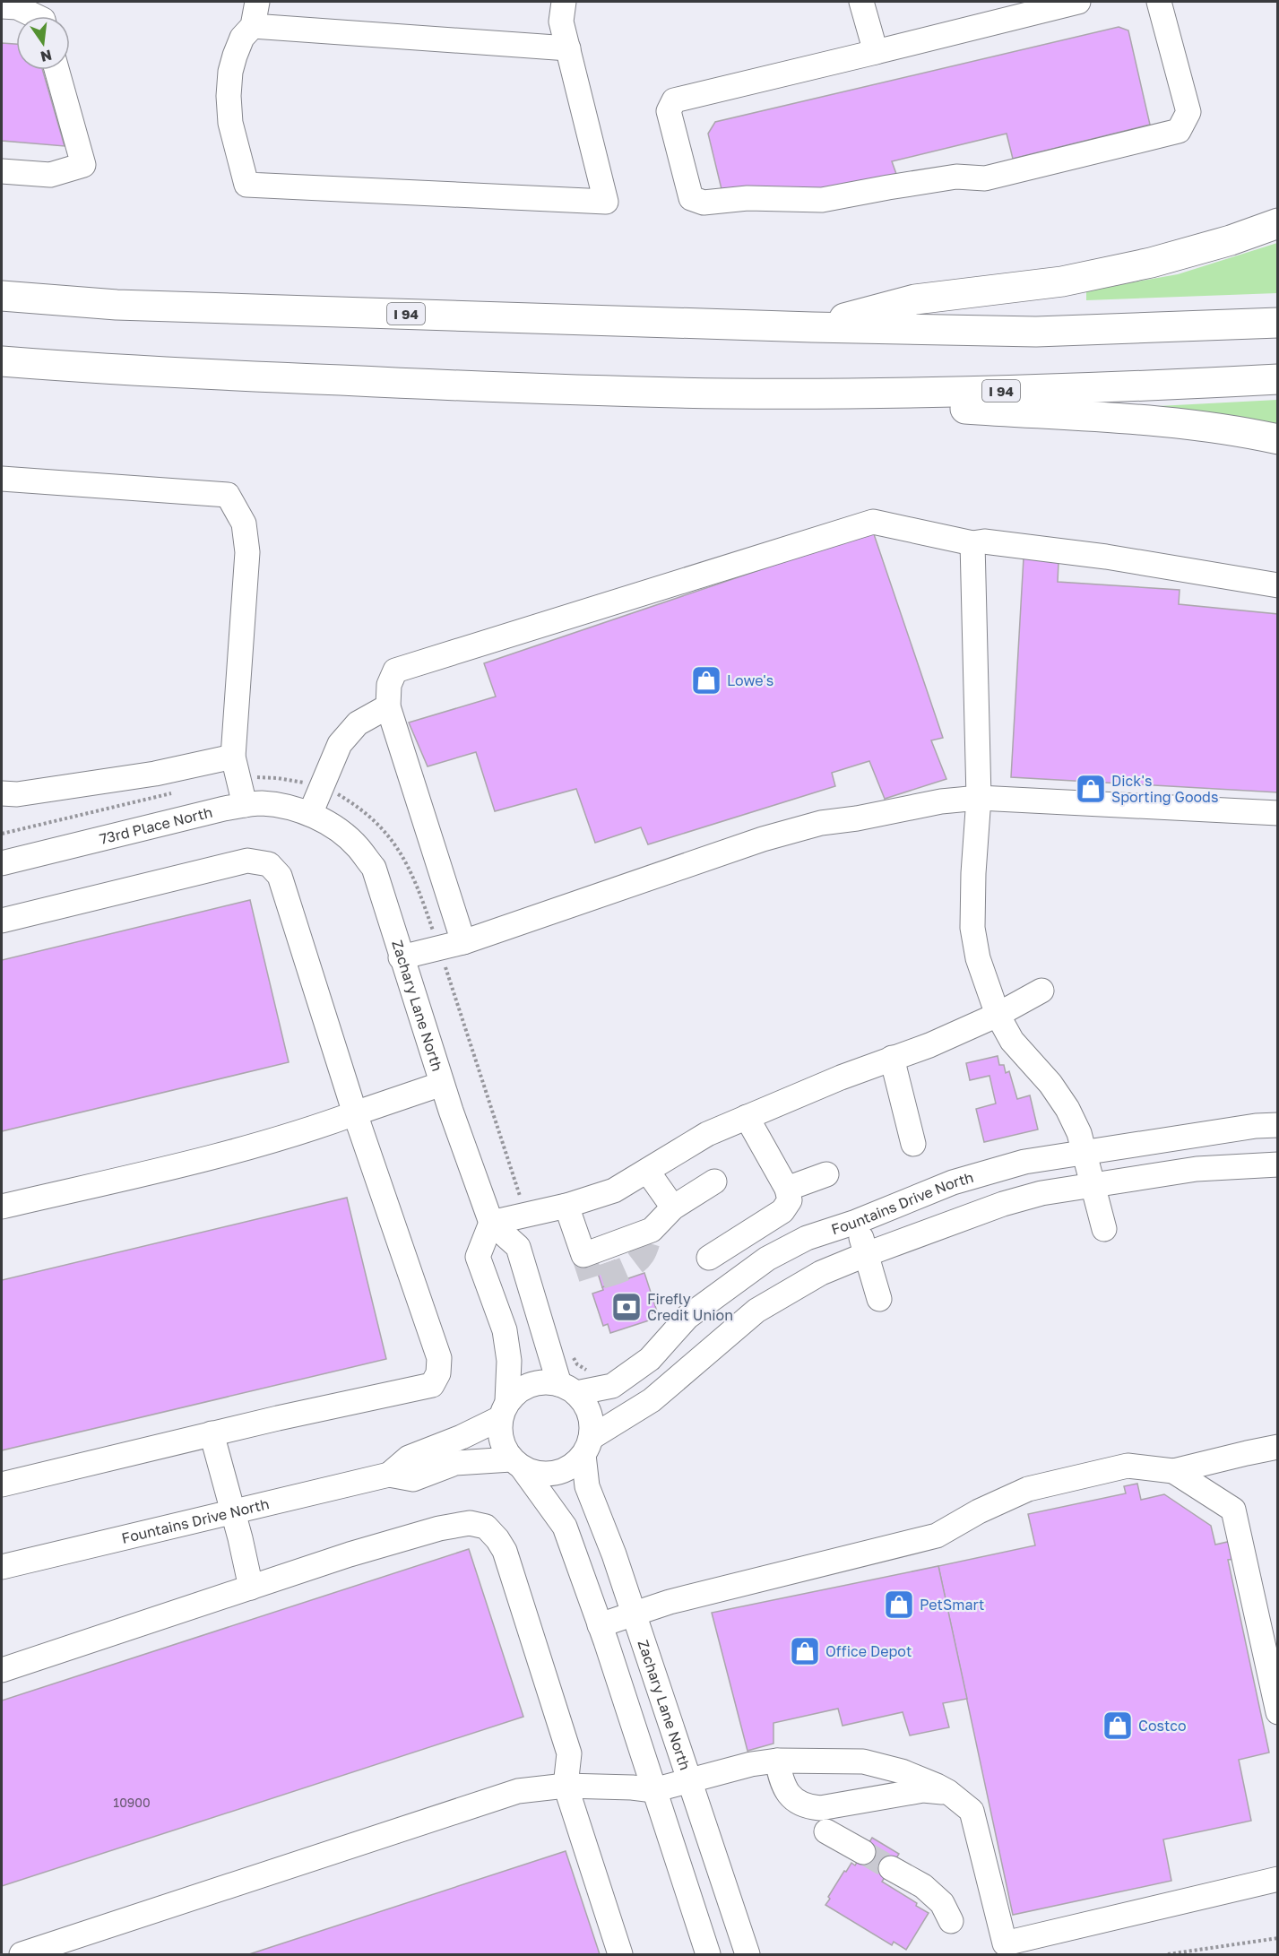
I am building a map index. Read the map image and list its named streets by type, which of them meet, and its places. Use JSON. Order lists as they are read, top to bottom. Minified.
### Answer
{"streets":{"highway":["I 94"],"street":["73rd Place North","Zachary Lane North","Fountains Drive North"]},"crossings":[["73rd Place North","Zachary Lane North"],["Zachary Lane North","Fountains Drive North"]],"places":{"shop":["Lowe's","Dick's Sporting Goods","PetSmart","Office Depot","Costco"],"bank":["Firefly Credit Union"]},"house_numbers":["10900"],"north":"bottom"}
